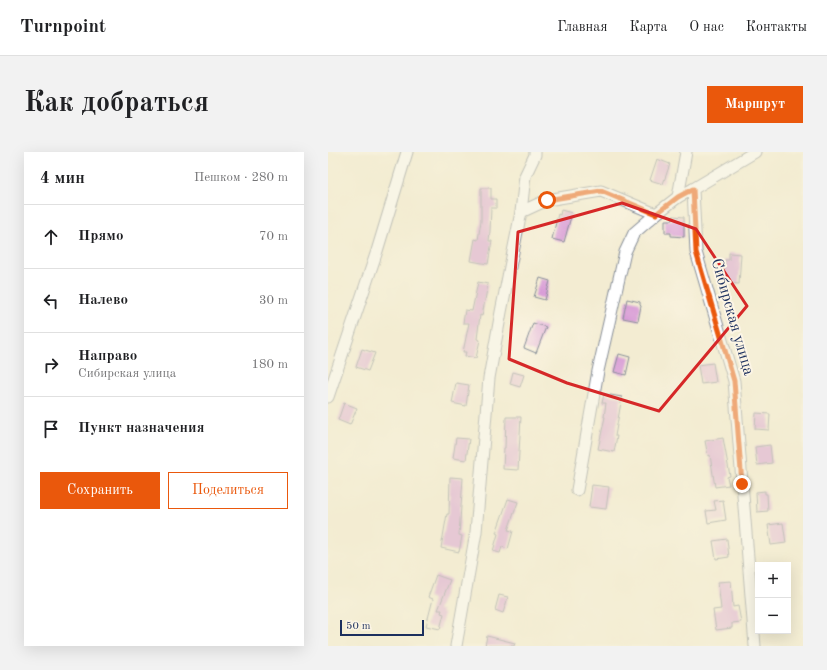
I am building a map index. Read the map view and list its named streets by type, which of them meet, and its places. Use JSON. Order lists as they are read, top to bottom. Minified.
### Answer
{"streets":{"street":["Сибирская улица"]},"scale_bar":"50 m","page":{"header":"Turnpoint","nav":["Главная","Карта","О нас","Контакты"],"buttons":["Маршрут",["Сохранить","Поделиться"]],"title":"Как добраться","heading":["4 мин","Пешком · 280 m"],"list":[["Прямо","70 m"],["Налево","30 m"],["Направо","Сибирская улица","180 m"],"Пункт назначения"],"map_buttons":["+","−"],"scale":"50 m"}}
